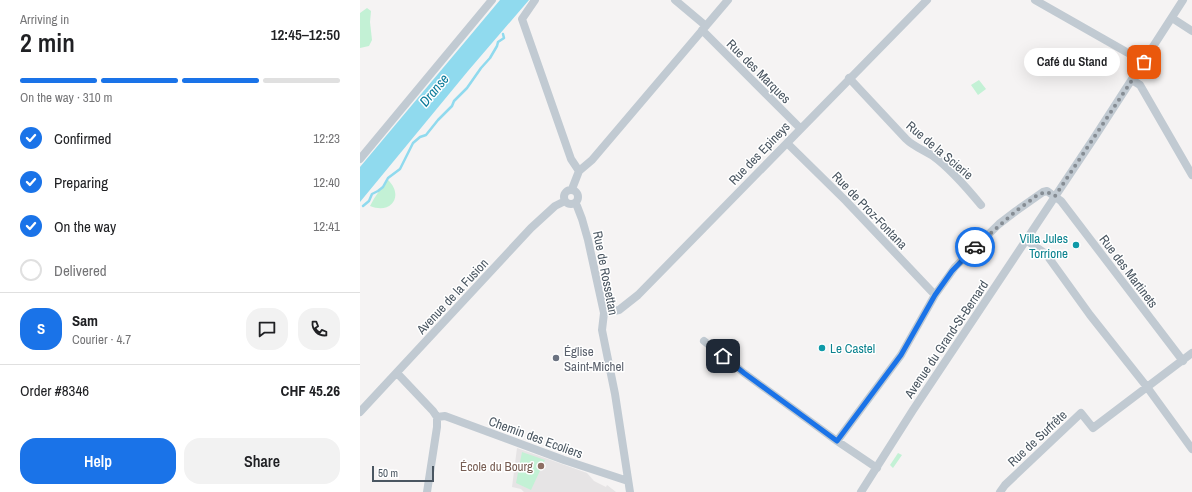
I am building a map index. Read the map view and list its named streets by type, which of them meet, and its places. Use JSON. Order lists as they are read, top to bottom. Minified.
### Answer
{"streets":{"street":["Rue des Marques","Rue de la Scierie","Rue des Epineys","Rue de Proz-Fontana","Rue des Martinets","Rue de Rossettan","Avenue de la Fusion","Avenue du Grand-St-Bernard","Chemin des Ecoliers","Rue de Surfrête"]},"crossings":[["Rue des Marques","Rue des Epineys"],["Rue des Marques","Avenue de la Fusion"],["Rue de la Scierie","Rue des Epineys"],["Rue des Epineys","Rue de Proz-Fontana"],["Rue des Epineys","Rue de Rossettan"],["Rue des Martinets","Avenue du Grand-St-Bernard"],["Rue de Rossettan","Avenue de la Fusion"],["Rue de Rossettan","Chemin des Ecoliers"]],"water":["Dranse"],"places":["Café du Stand","Villa Jules Torrione","Le Castel","Église Saint-Michel","École du Bourg"],"scale_bar":"50 m","page":{"heading":["2 min","Arriving in","12:45–12:50"],"panel":["Sam","Courier · 4.7","Order #8346","CHF 45.26"],"bubble":"Café du Stand","bar":"On the way · 310 m","list":[["Confirmed","12:23"],["Preparing","12:40"],["On the way","12:41"],"Delivered"],"round":"S","buttons":["Help","Share"],"scale":"50 m"}}
